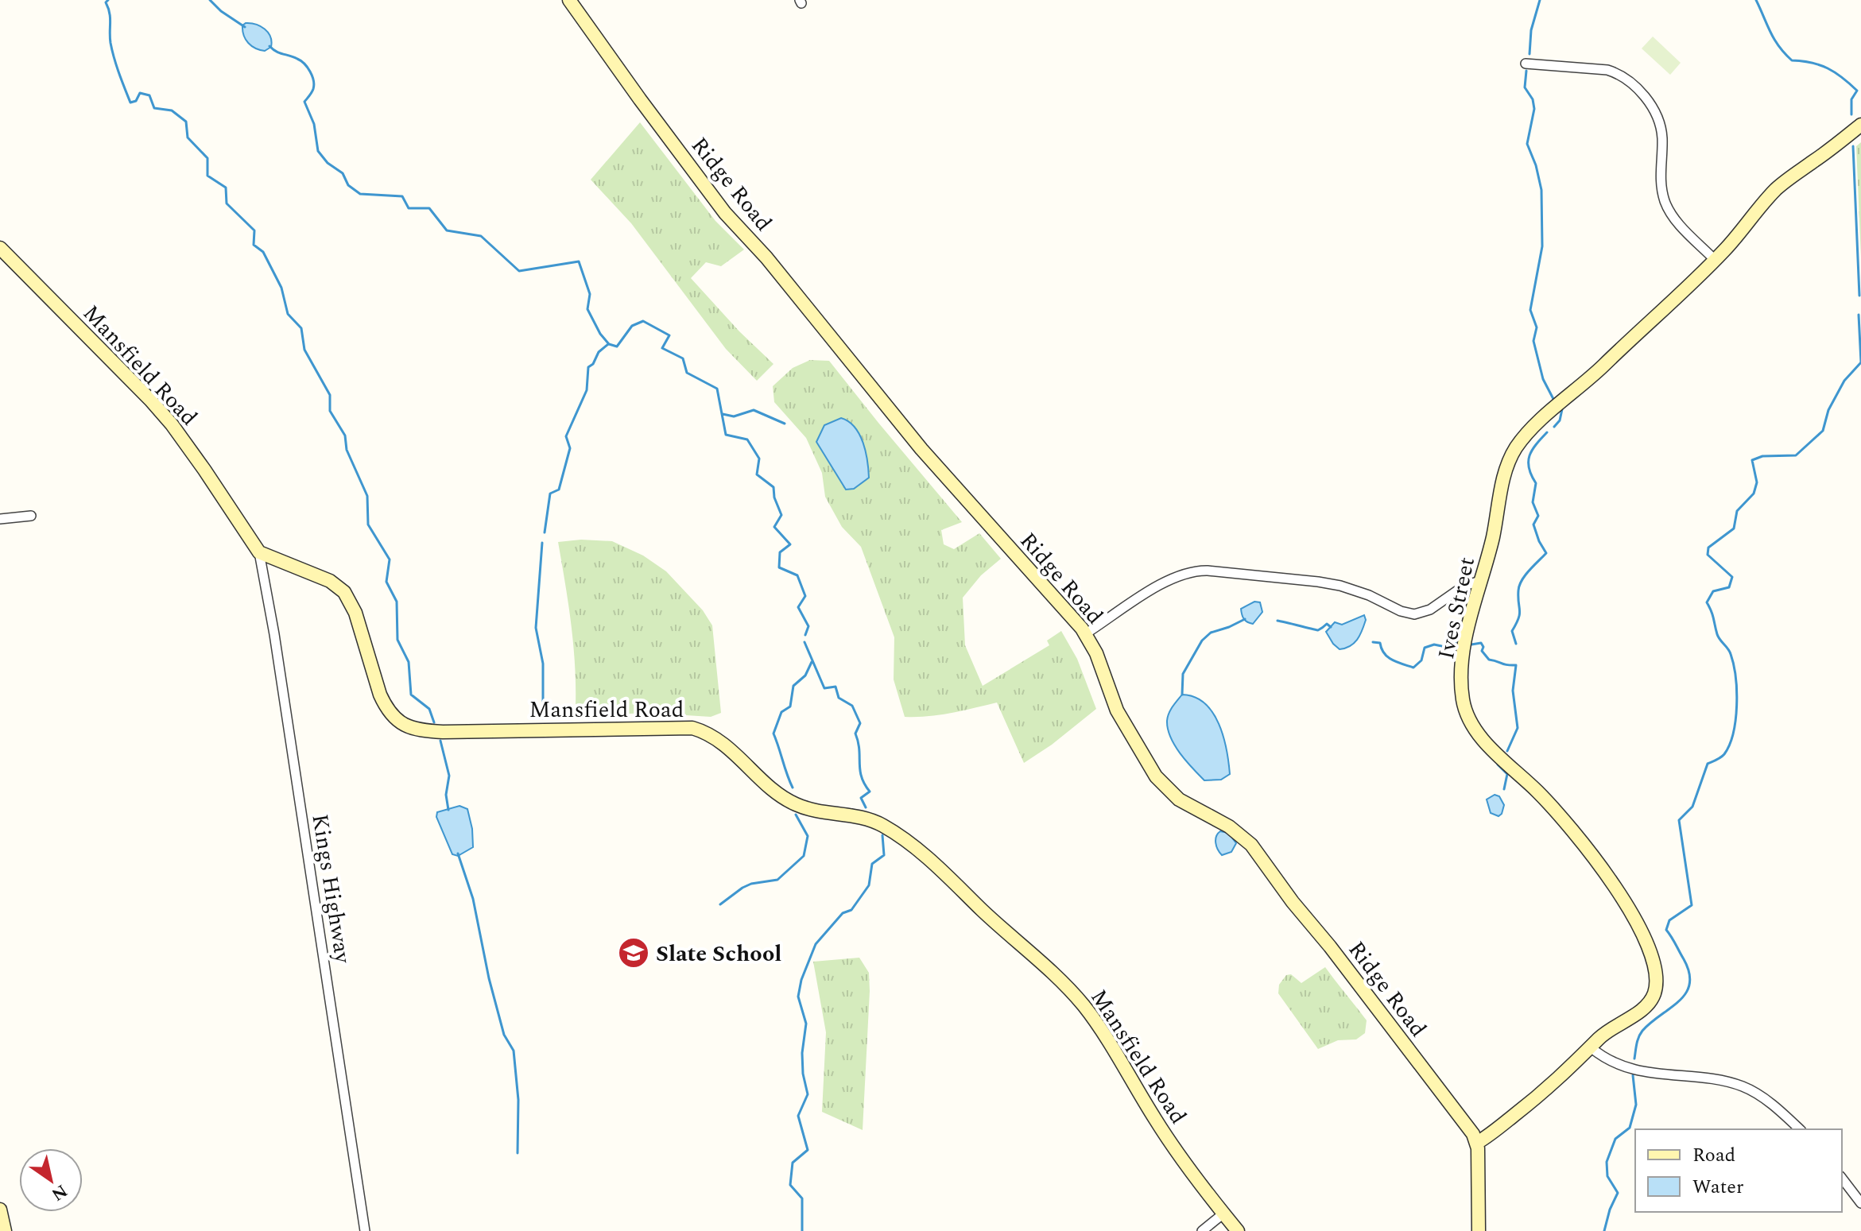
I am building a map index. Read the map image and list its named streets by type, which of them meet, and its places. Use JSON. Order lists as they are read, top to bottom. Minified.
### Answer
{"streets":{"street":["Ridge Road","Mansfield Road","Ives Street","Kings Highway"]},"crossings":[["Ridge Road","Ives Street"],["Mansfield Road","Kings Highway"]],"places":{"school or university":["Slate School"]},"legend":["Road","Water"],"north":"bottom right"}
